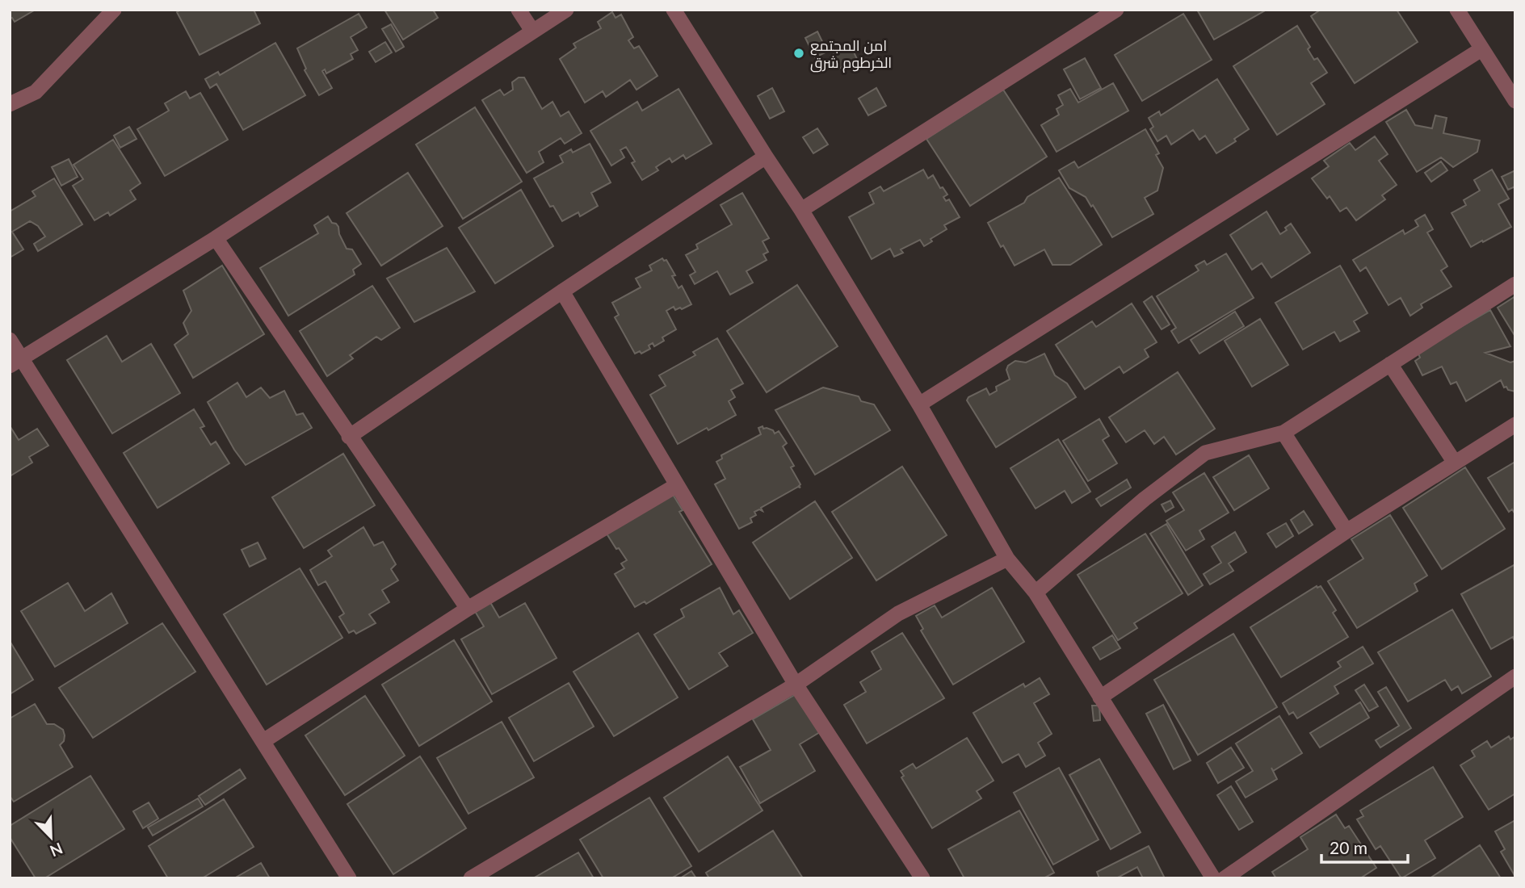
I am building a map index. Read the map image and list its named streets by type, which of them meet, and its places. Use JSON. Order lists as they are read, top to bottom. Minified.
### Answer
{"places":["امن المجتمع الخرطوم شرق"],"scale_bar":"20 m","north":"bottom right"}
